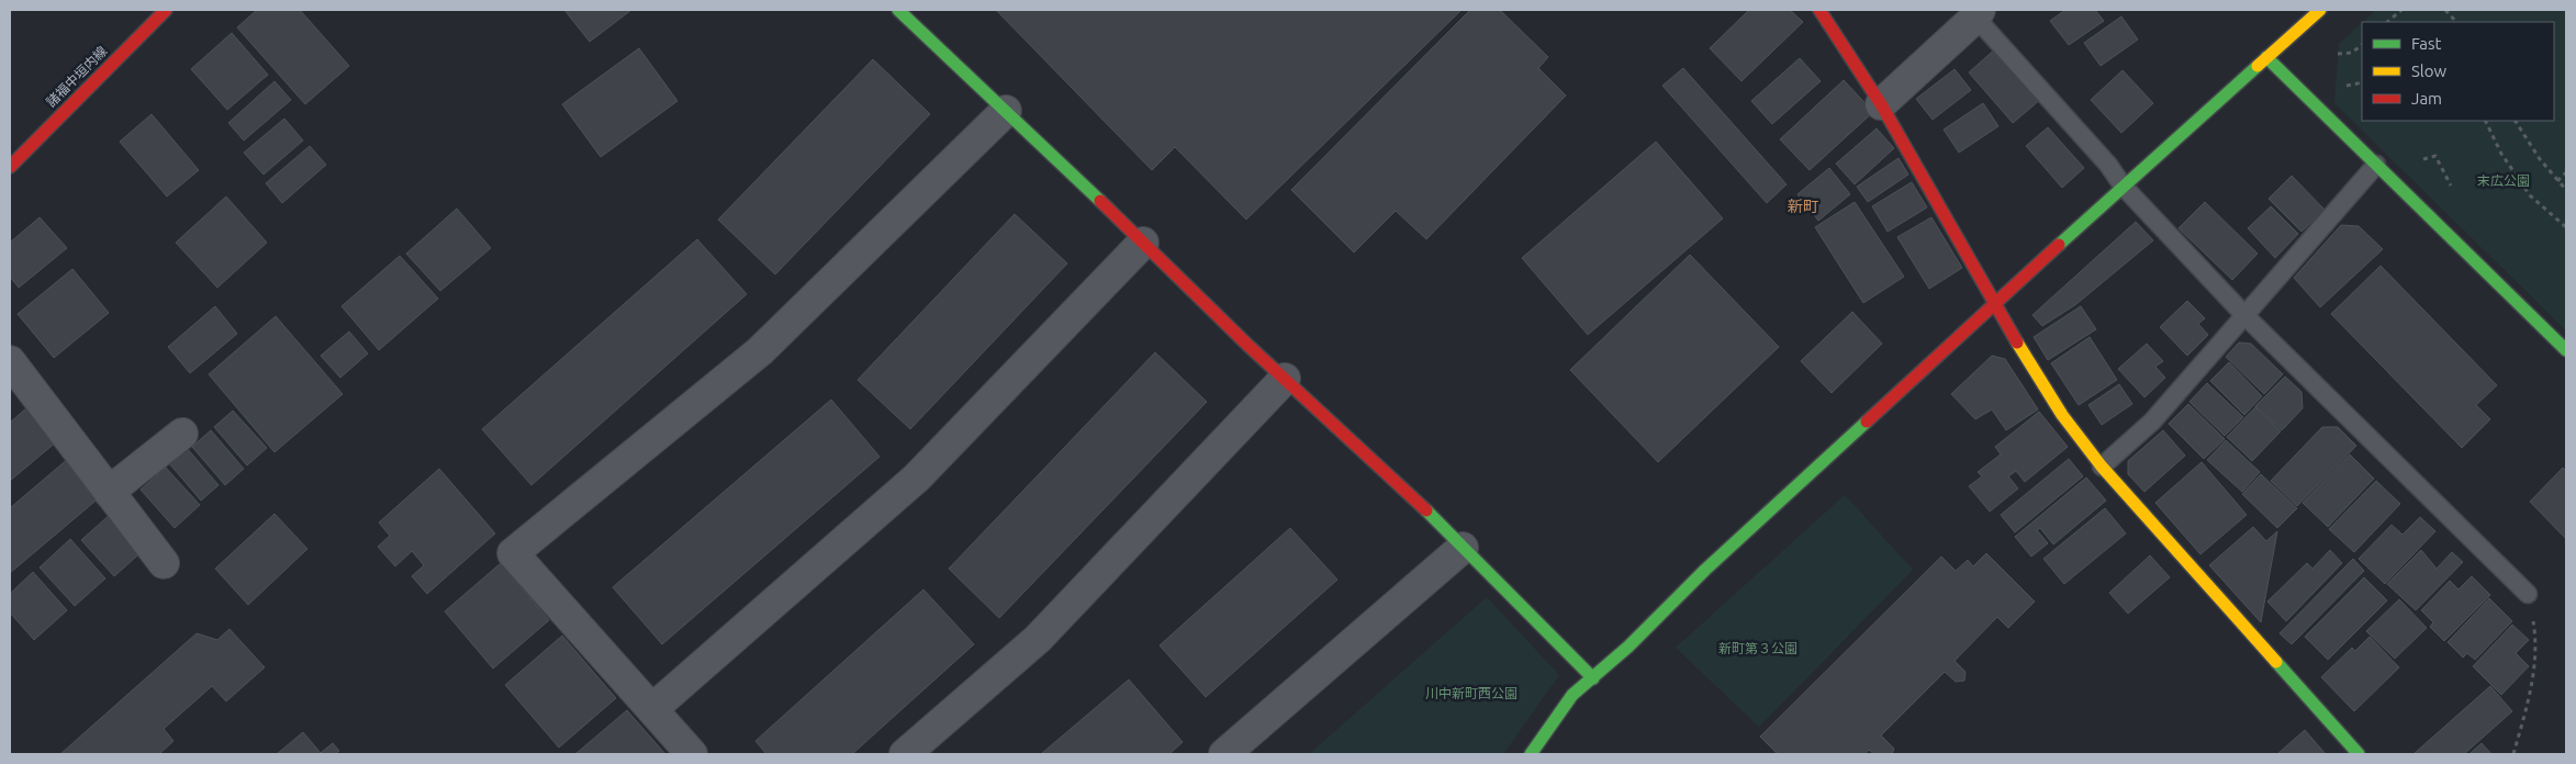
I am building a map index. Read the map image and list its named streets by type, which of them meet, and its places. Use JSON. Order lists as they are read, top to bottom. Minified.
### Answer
{"streets":{"street":["諸福中垣内線"]},"districts":["新町"],"parks":["末広公園","新町第３公園","川中新町西公園"],"legend":["Fast","Slow","Jam"]}
